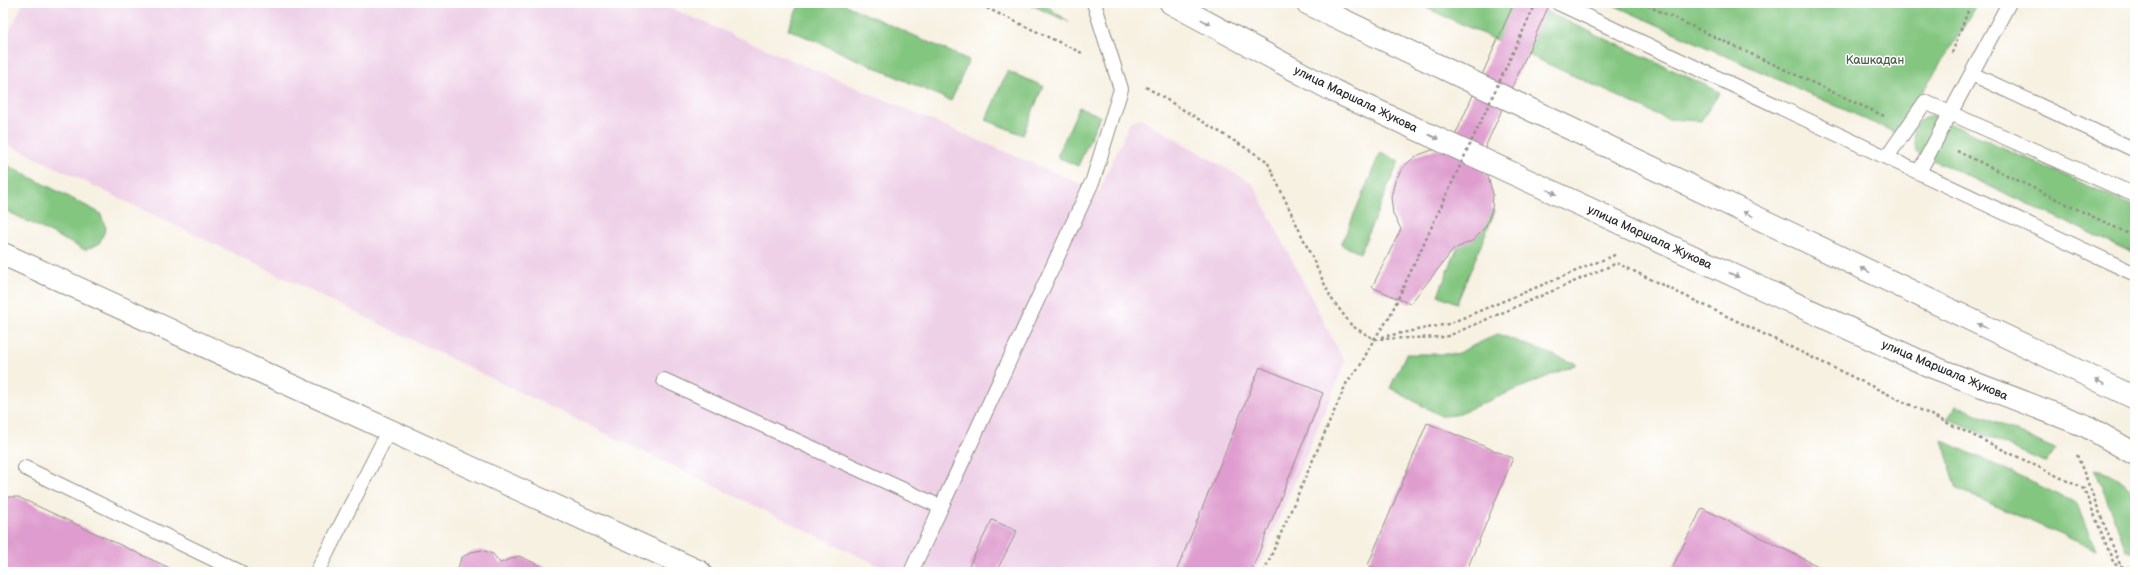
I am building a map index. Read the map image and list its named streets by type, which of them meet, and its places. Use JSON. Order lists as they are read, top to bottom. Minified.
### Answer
{"streets":{"main road":["улица Маршала Жукова"]},"parks":["Кашкадан"]}
